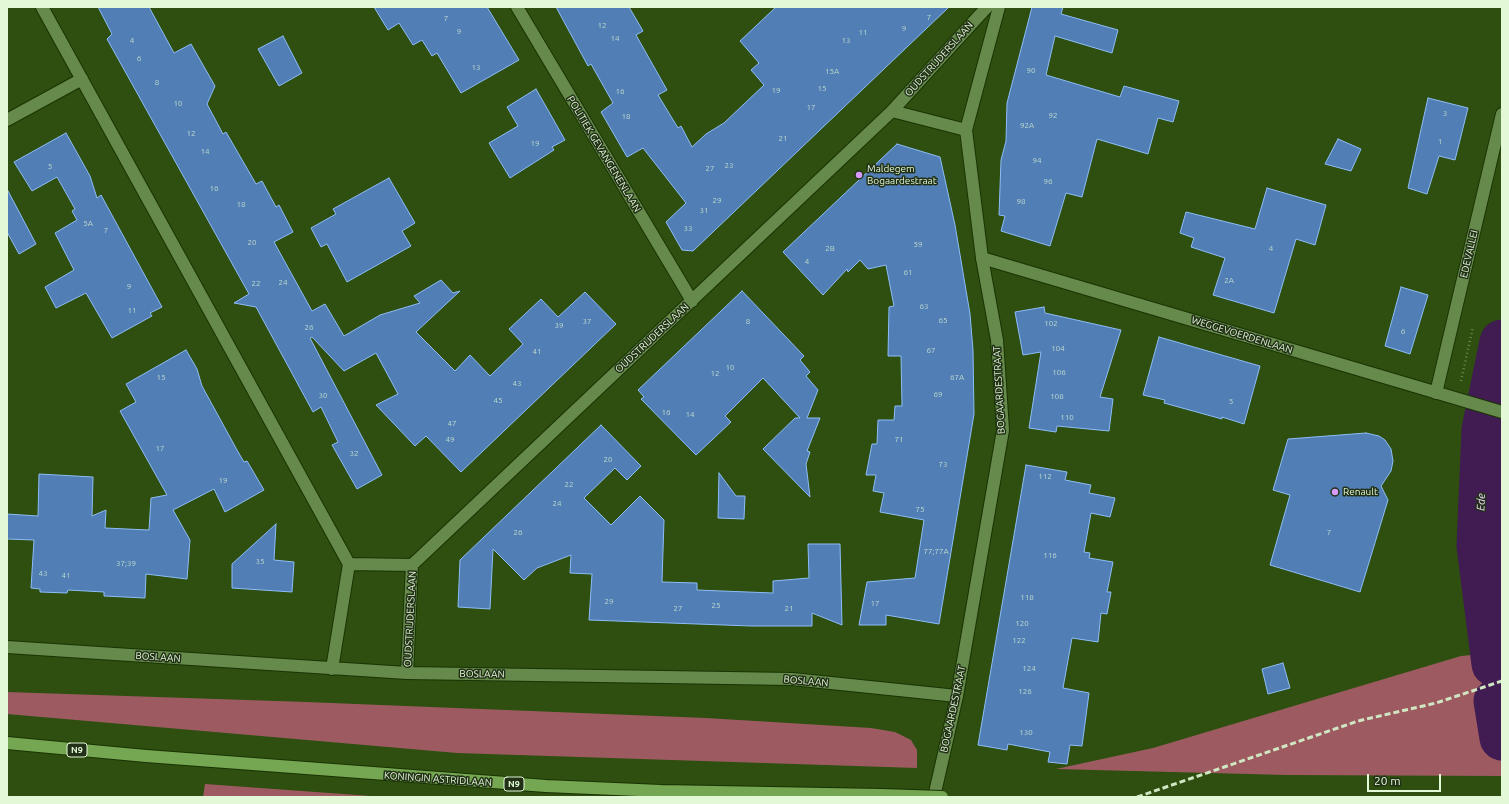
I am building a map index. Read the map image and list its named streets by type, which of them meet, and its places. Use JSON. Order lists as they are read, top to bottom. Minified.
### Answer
{"streets":{"main road":["N9","KONINGIN ASTRIDLAAN"],"street":["OUDSTRIJDERSLAAN","POLITIEK GEVANGENENLAAN","EDEVALLEI","WEGGEVOERDENLAAN","BOGAARDESTRAAT","BOSLAAN"]},"crossings":[["OUDSTRIJDERSLAAN","POLITIEK GEVANGENENLAAN"],["OUDSTRIJDERSLAAN","BOSLAAN"],["EDEVALLEI","WEGGEVOERDENLAAN"],["WEGGEVOERDENLAAN","BOGAARDESTRAAT"],["BOGAARDESTRAAT","BOSLAAN"]],"water":["Ede"],"places":["Maldegem Bogaardestraat","Renault"],"house_numbers":["7","7","12","9","9","11","14","4","13","6","13","90","15A","8","15","19","16","10","17","3","92","18","92A","12","21","1","19","14","94","23","5","27","96","16","29","98","18","31","5A","33","7","20","59","2B","4","4","61","2A","24","22","9","63","11","65","37","8","102","39","26","6","104","67","41","10","106","12","15","67A","43","69","30","108","45","5","16","14","110","47","49","71","17","32","20","73","112","19","22","24","75","26","7","77;77A","116","35","37;39","43","41","118","29","17","25","27","21","120","122","124","126","130"],"scale_bar":"20 m"}
